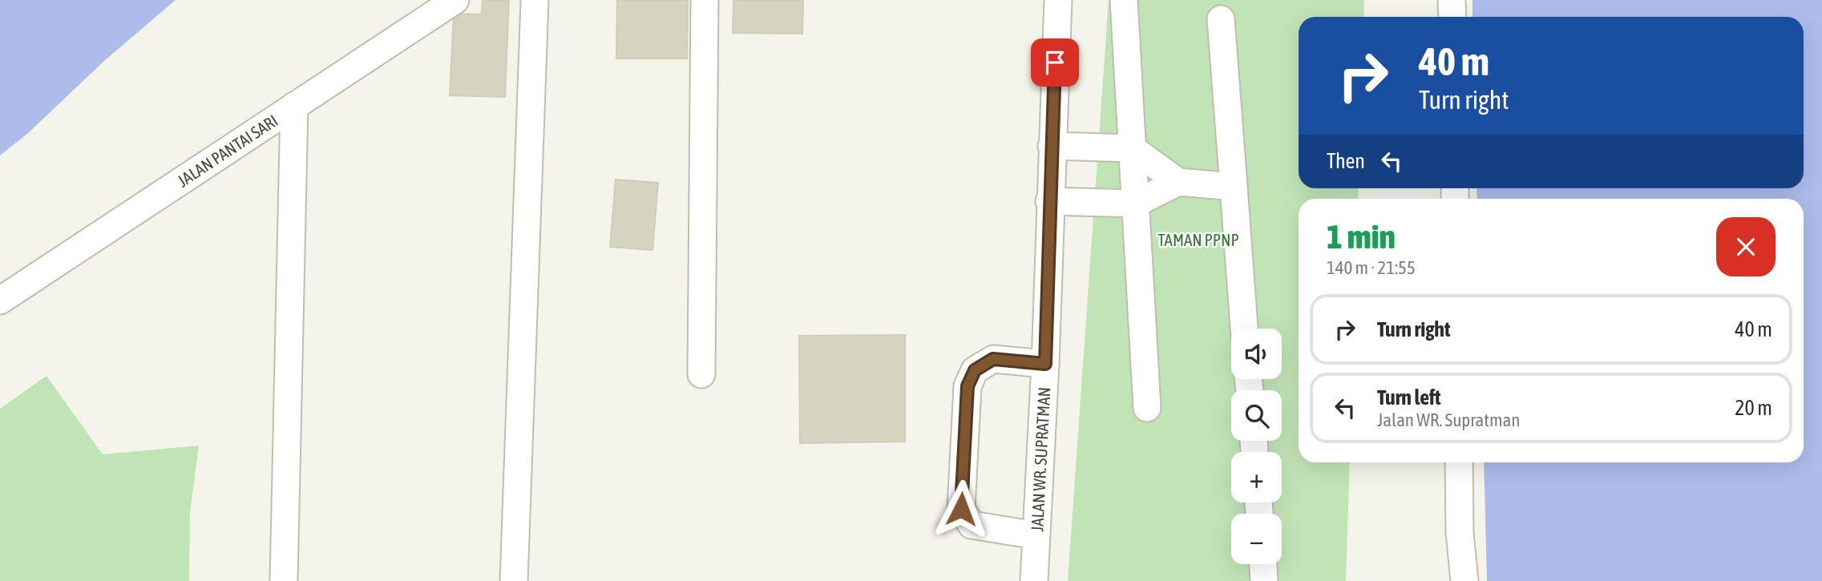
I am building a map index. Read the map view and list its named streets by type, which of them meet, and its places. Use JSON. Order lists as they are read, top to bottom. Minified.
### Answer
{"streets":{"street":["JALAN PANTAI SARI","JALAN WR. SUPRATMAN"]},"parks":["TAMAN PPNP"],"page":{"turn":["40 m","Turn right"],"then":"Then","heading":["1 min","140 m · 21:55"],"list":[{"name":"Turn right","value":"40 m"},{"name":"Turn left","note":"Jalan WR. Supratman","value":"20 m"}],"map_buttons":["+","−"]}}
